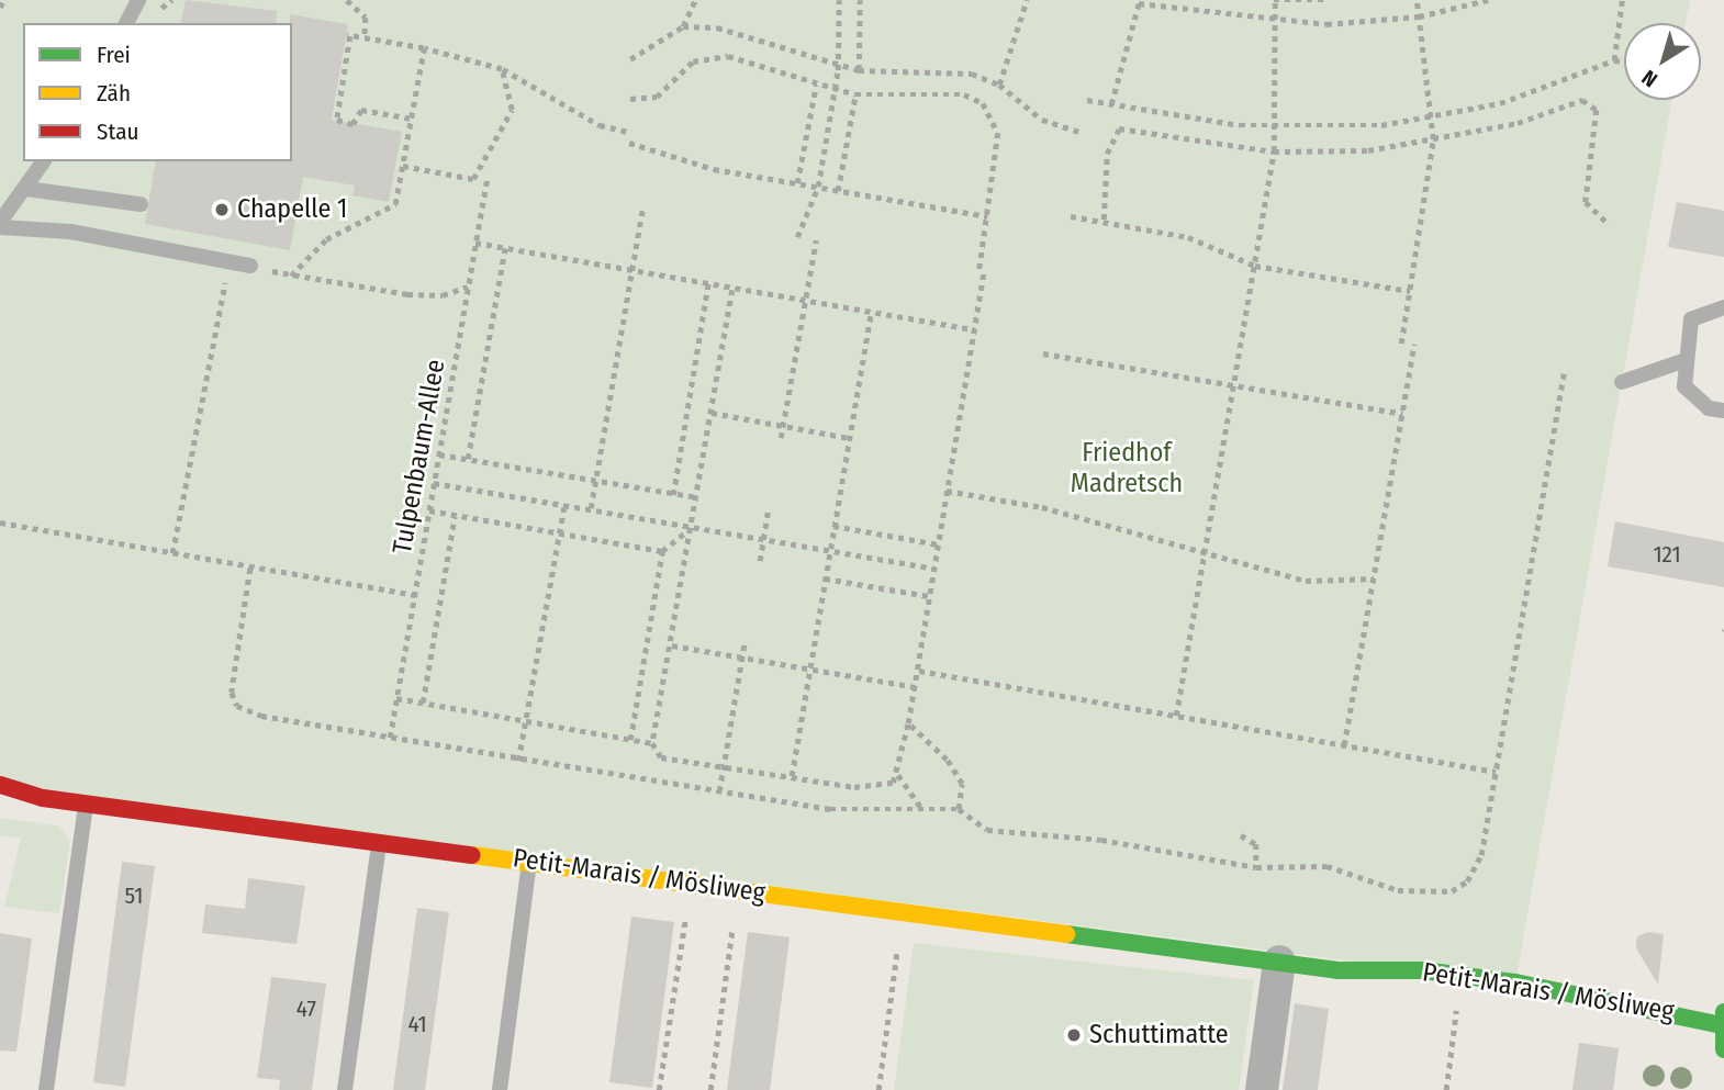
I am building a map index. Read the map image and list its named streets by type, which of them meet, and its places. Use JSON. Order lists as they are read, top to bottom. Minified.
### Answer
{"streets":{"street":["Petit-Marais / Mösliweg"],"path":["Tulpenbaum-Allee"]},"parks":["Friedhof Madretsch"],"places":["Chapelle 1","Schuttimatte"],"house_numbers":["121","51","47","41"],"legend":["Frei","Zäh","Stau"],"north":"bottom left"}
